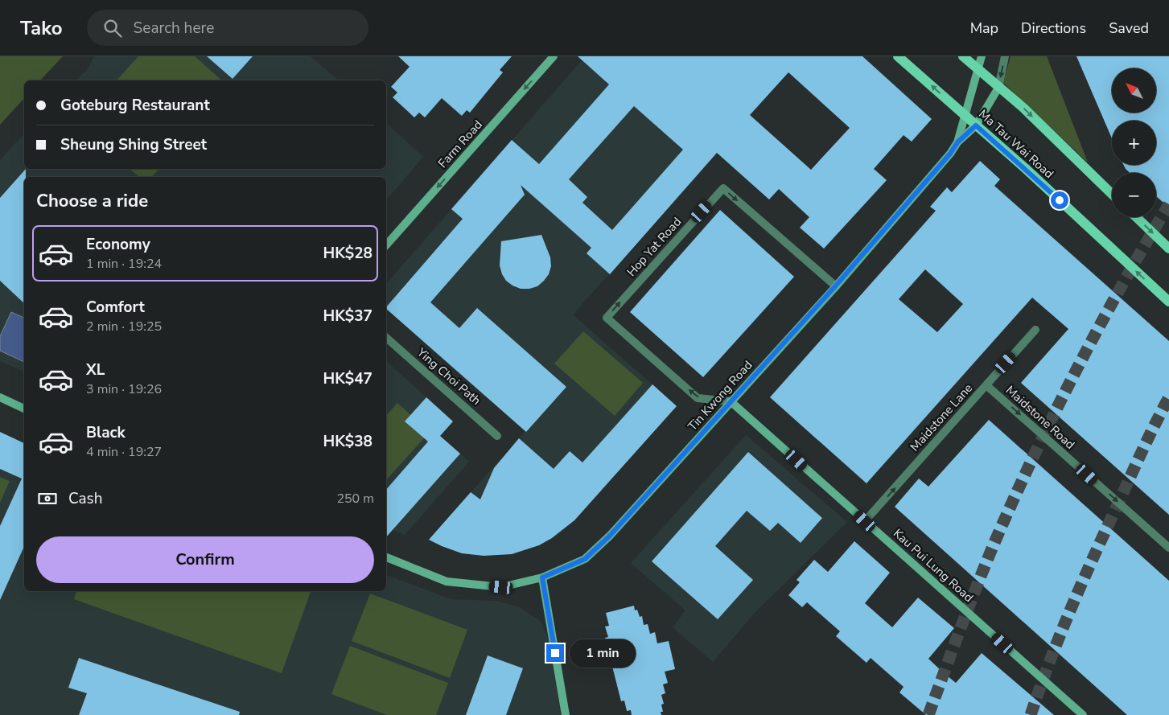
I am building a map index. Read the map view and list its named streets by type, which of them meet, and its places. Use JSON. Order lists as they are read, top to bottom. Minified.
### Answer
{"streets":{"main road":["Ma Tau Wai Road"],"street":["Farm Road","Hop Yat Road","Ying Choi Path","Tin Kwong Road","Maidstone Lane","Maidstone Road","Kau Pui Lung Road"]},"crossings":[["Ma Tau Wai Road","Tin Kwong Road"],["Hop Yat Road","Tin Kwong Road"],["Hop Yat Road","Kau Pui Lung Road"],["Tin Kwong Road","Kau Pui Lung Road"],["Maidstone Lane","Maidstone Road"],["Maidstone Lane","Kau Pui Lung Road"]],"one_way":["Farm Road","Maidstone Lane","Maidstone Road"],"north":"top left","page":{"header":"Tako","search":"Search here","nav":["Map","Directions","Saved"],"map_buttons":["+","−"],"banner":["Goteburg Restaurant","Sheung Shing Street"],"heading":"Choose a ride","list":[{"name":"Economy","note":"1 min · 19:24","value":"HK$28"},{"name":"Comfort","note":"2 min · 19:25","value":"HK$37"},{"name":"XL","note":"3 min · 19:26","value":"HK$47"},{"name":"Black","note":"4 min · 19:27","value":"HK$38"}],"pay":["Cash","250 m"],"buttons":"Confirm","bubble":"1 min"}}
